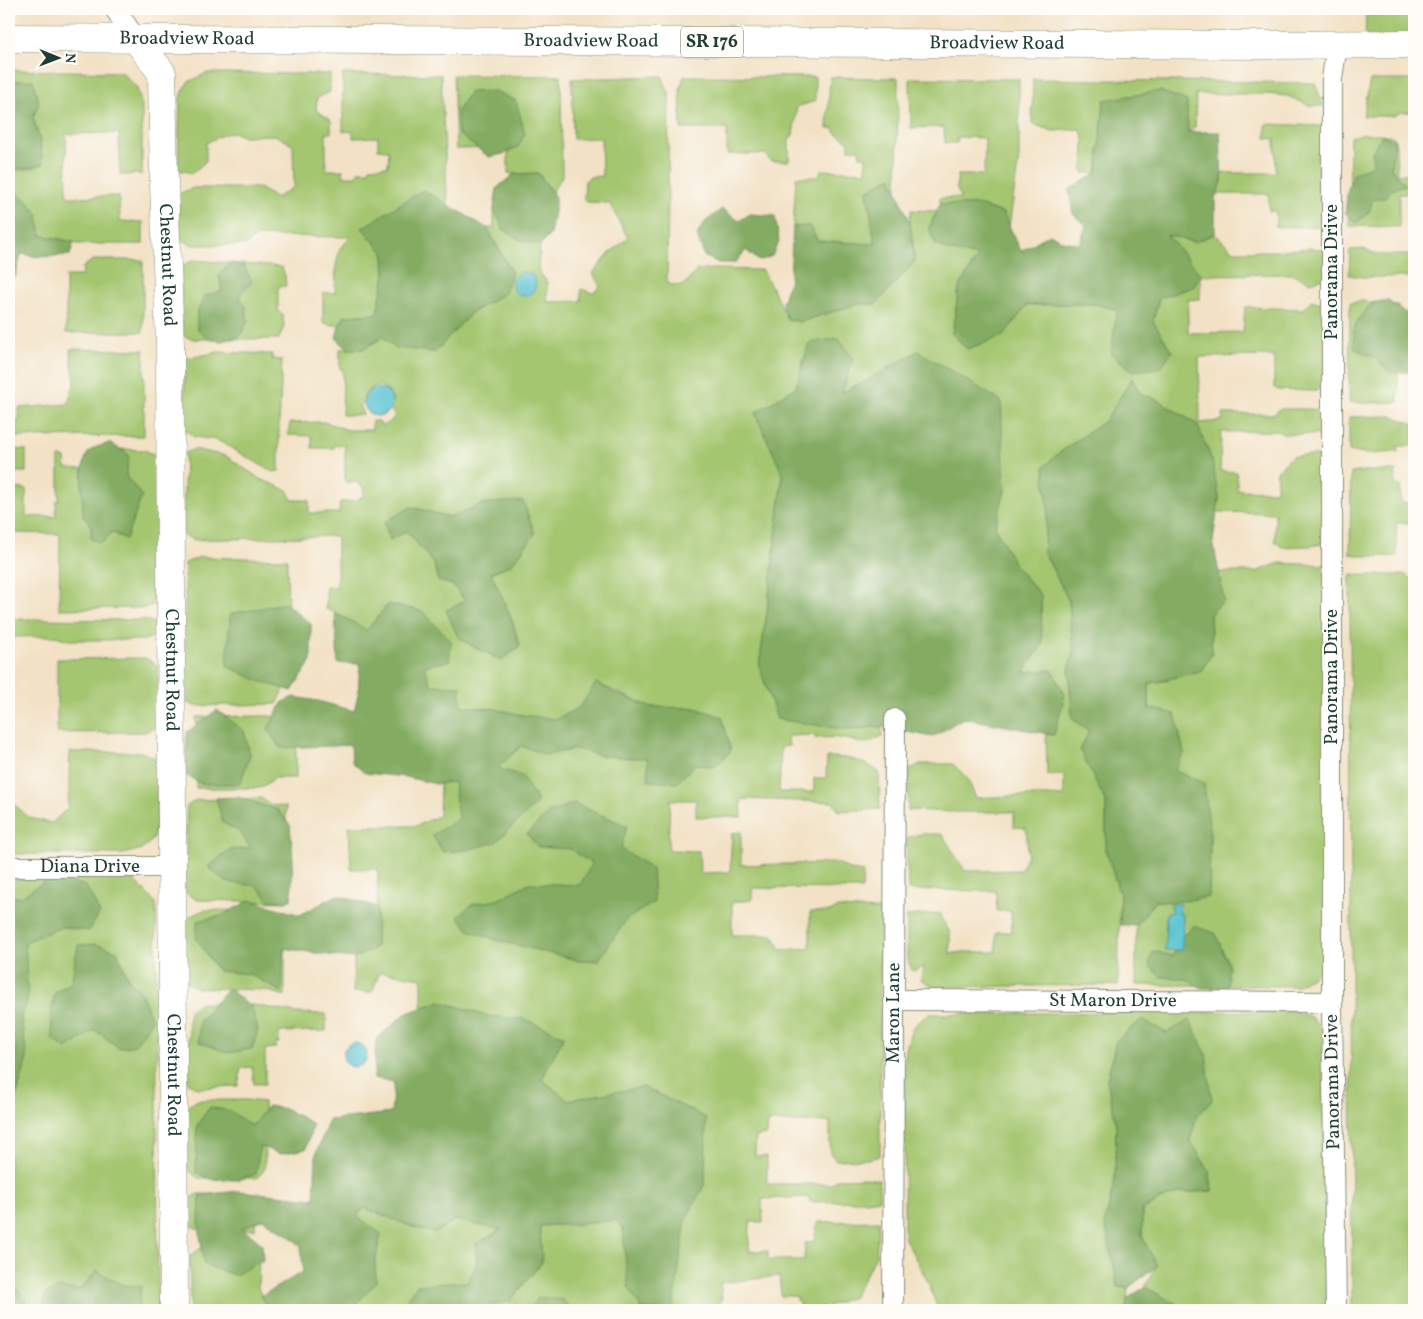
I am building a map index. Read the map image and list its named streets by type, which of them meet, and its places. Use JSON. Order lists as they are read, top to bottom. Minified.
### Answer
{"streets":{"main road":["Broadview Road","SR 176","Chestnut Road"],"street":["Panorama Drive","Diana Drive","St Maron Drive","Maron Lane"]},"crossings":[["Broadview Road","Chestnut Road"],["Broadview Road","Panorama Drive"],["Chestnut Road","Diana Drive"],["Panorama Drive","St Maron Drive"],["St Maron Drive","Maron Lane"]],"north":"right"}
